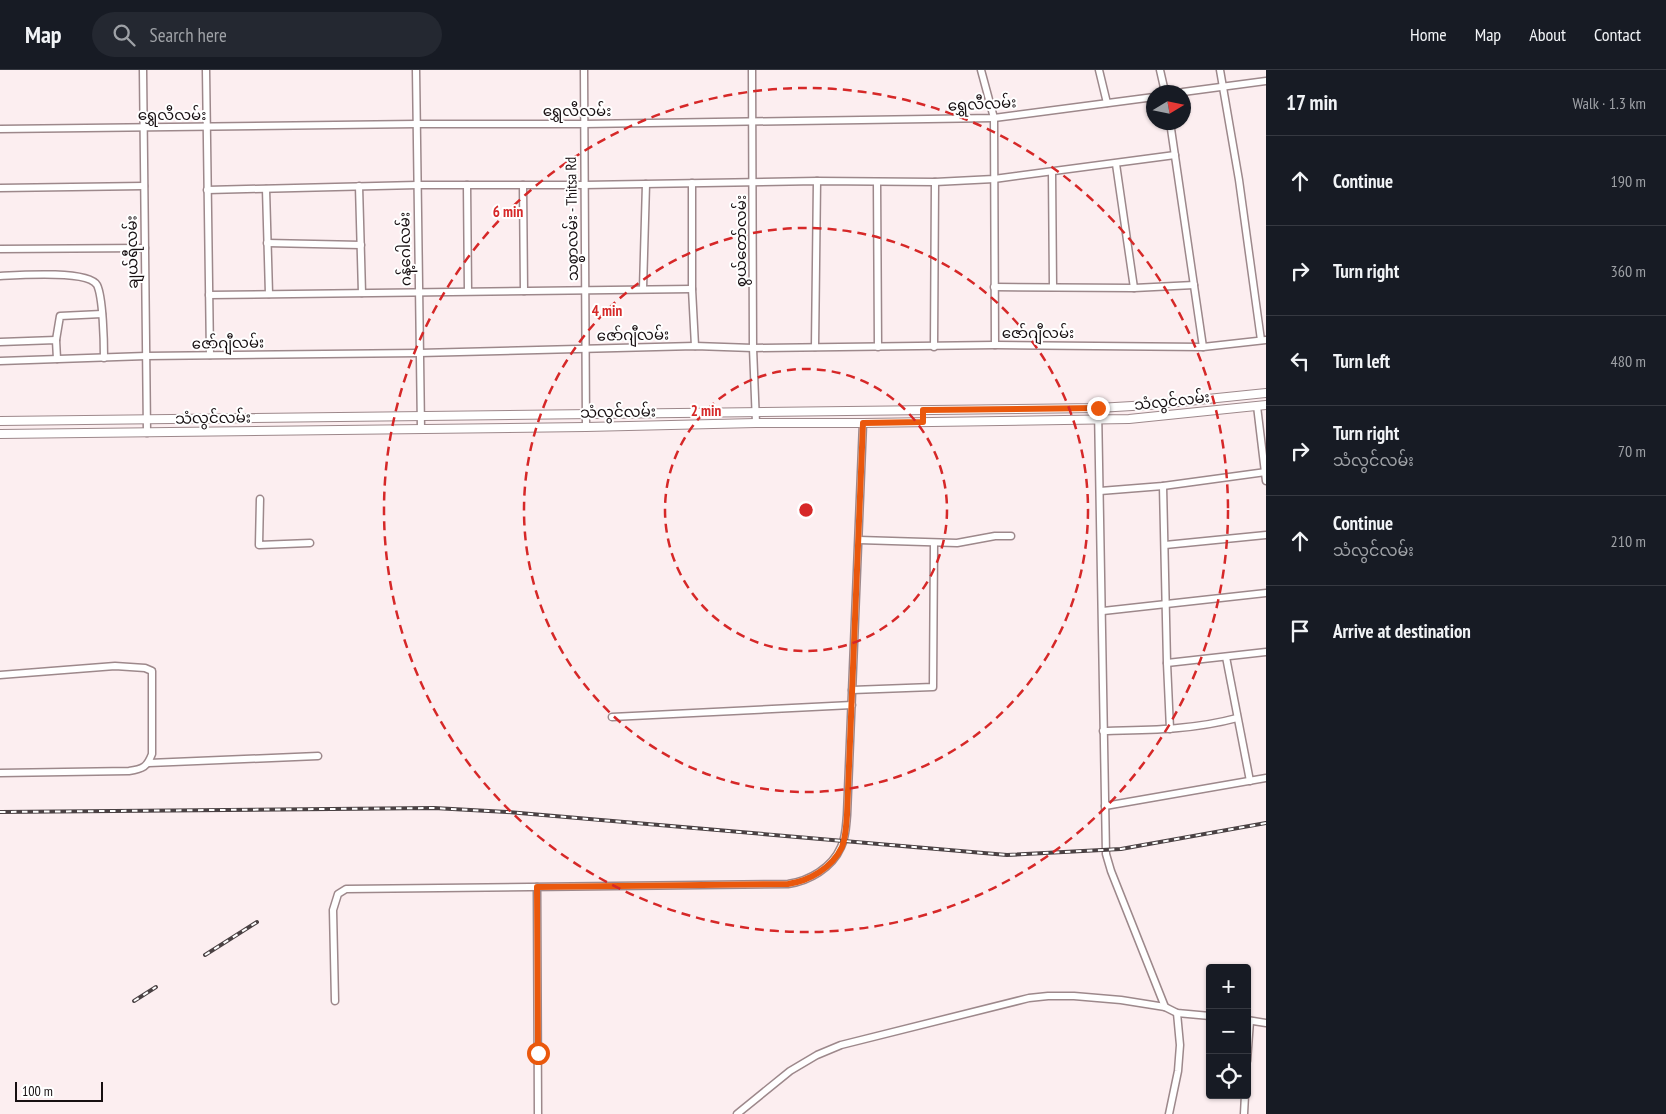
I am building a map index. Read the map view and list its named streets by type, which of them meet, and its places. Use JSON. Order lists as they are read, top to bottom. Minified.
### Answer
{"streets":{"main road":["သံလွင်လမ်း"],"street":["ရွှေလီလမ်း","သစ္စာလမ်း - Thitsa Rd","စွယ်တော်လမ်း","ဂန့်ဂေါလမ်း","ချယ်ရီလမ်း","ဇော်ဂျီလမ်း"]},"crossings":[["ရွှေလီလမ်း","သစ္စာလမ်း - Thitsa Rd"],["ရွှေလီလမ်း","စွယ်တော်လမ်း"],["ရွှေလီလမ်း","ဂန့်ဂေါလမ်း"],["ရွှေလီလမ်း","ချယ်ရီလမ်း"],["သစ္စာလမ်း - Thitsa Rd","ဇော်ဂျီလမ်း"],["သစ္စာလမ်း - Thitsa Rd","သံလွင်လမ်း"],["စွယ်တော်လမ်း","ဇော်ဂျီလမ်း"],["စွယ်တော်လမ်း","သံလွင်လမ်း"],["ဂန့်ဂေါလမ်း","ဇော်ဂျီလမ်း"],["ဂန့်ဂေါလမ်း","သံလွင်လမ်း"],["ချယ်ရီလမ်း","ဇော်ဂျီလမ်း"],["ချယ်ရီလမ်း","သံလွင်လမ်း"]],"scale_bar":"100 m","north":"right","page":{"header":"Map","search":"Search here","nav":["Home","Map","About","Contact"],"heading":["17 min","Walk · 1.3 km"],"list":[["Continue","190 m"],["Turn right","360 m"],["Turn left","480 m"],["Turn right","သံလွင်လမ်း","70 m"],["Continue","သံလွင်လမ်း","210 m"],"Arrive at destination"],"map_buttons":["+","−"],"scale":"100 m"},"rings":["6 min","4 min","2 min"]}
